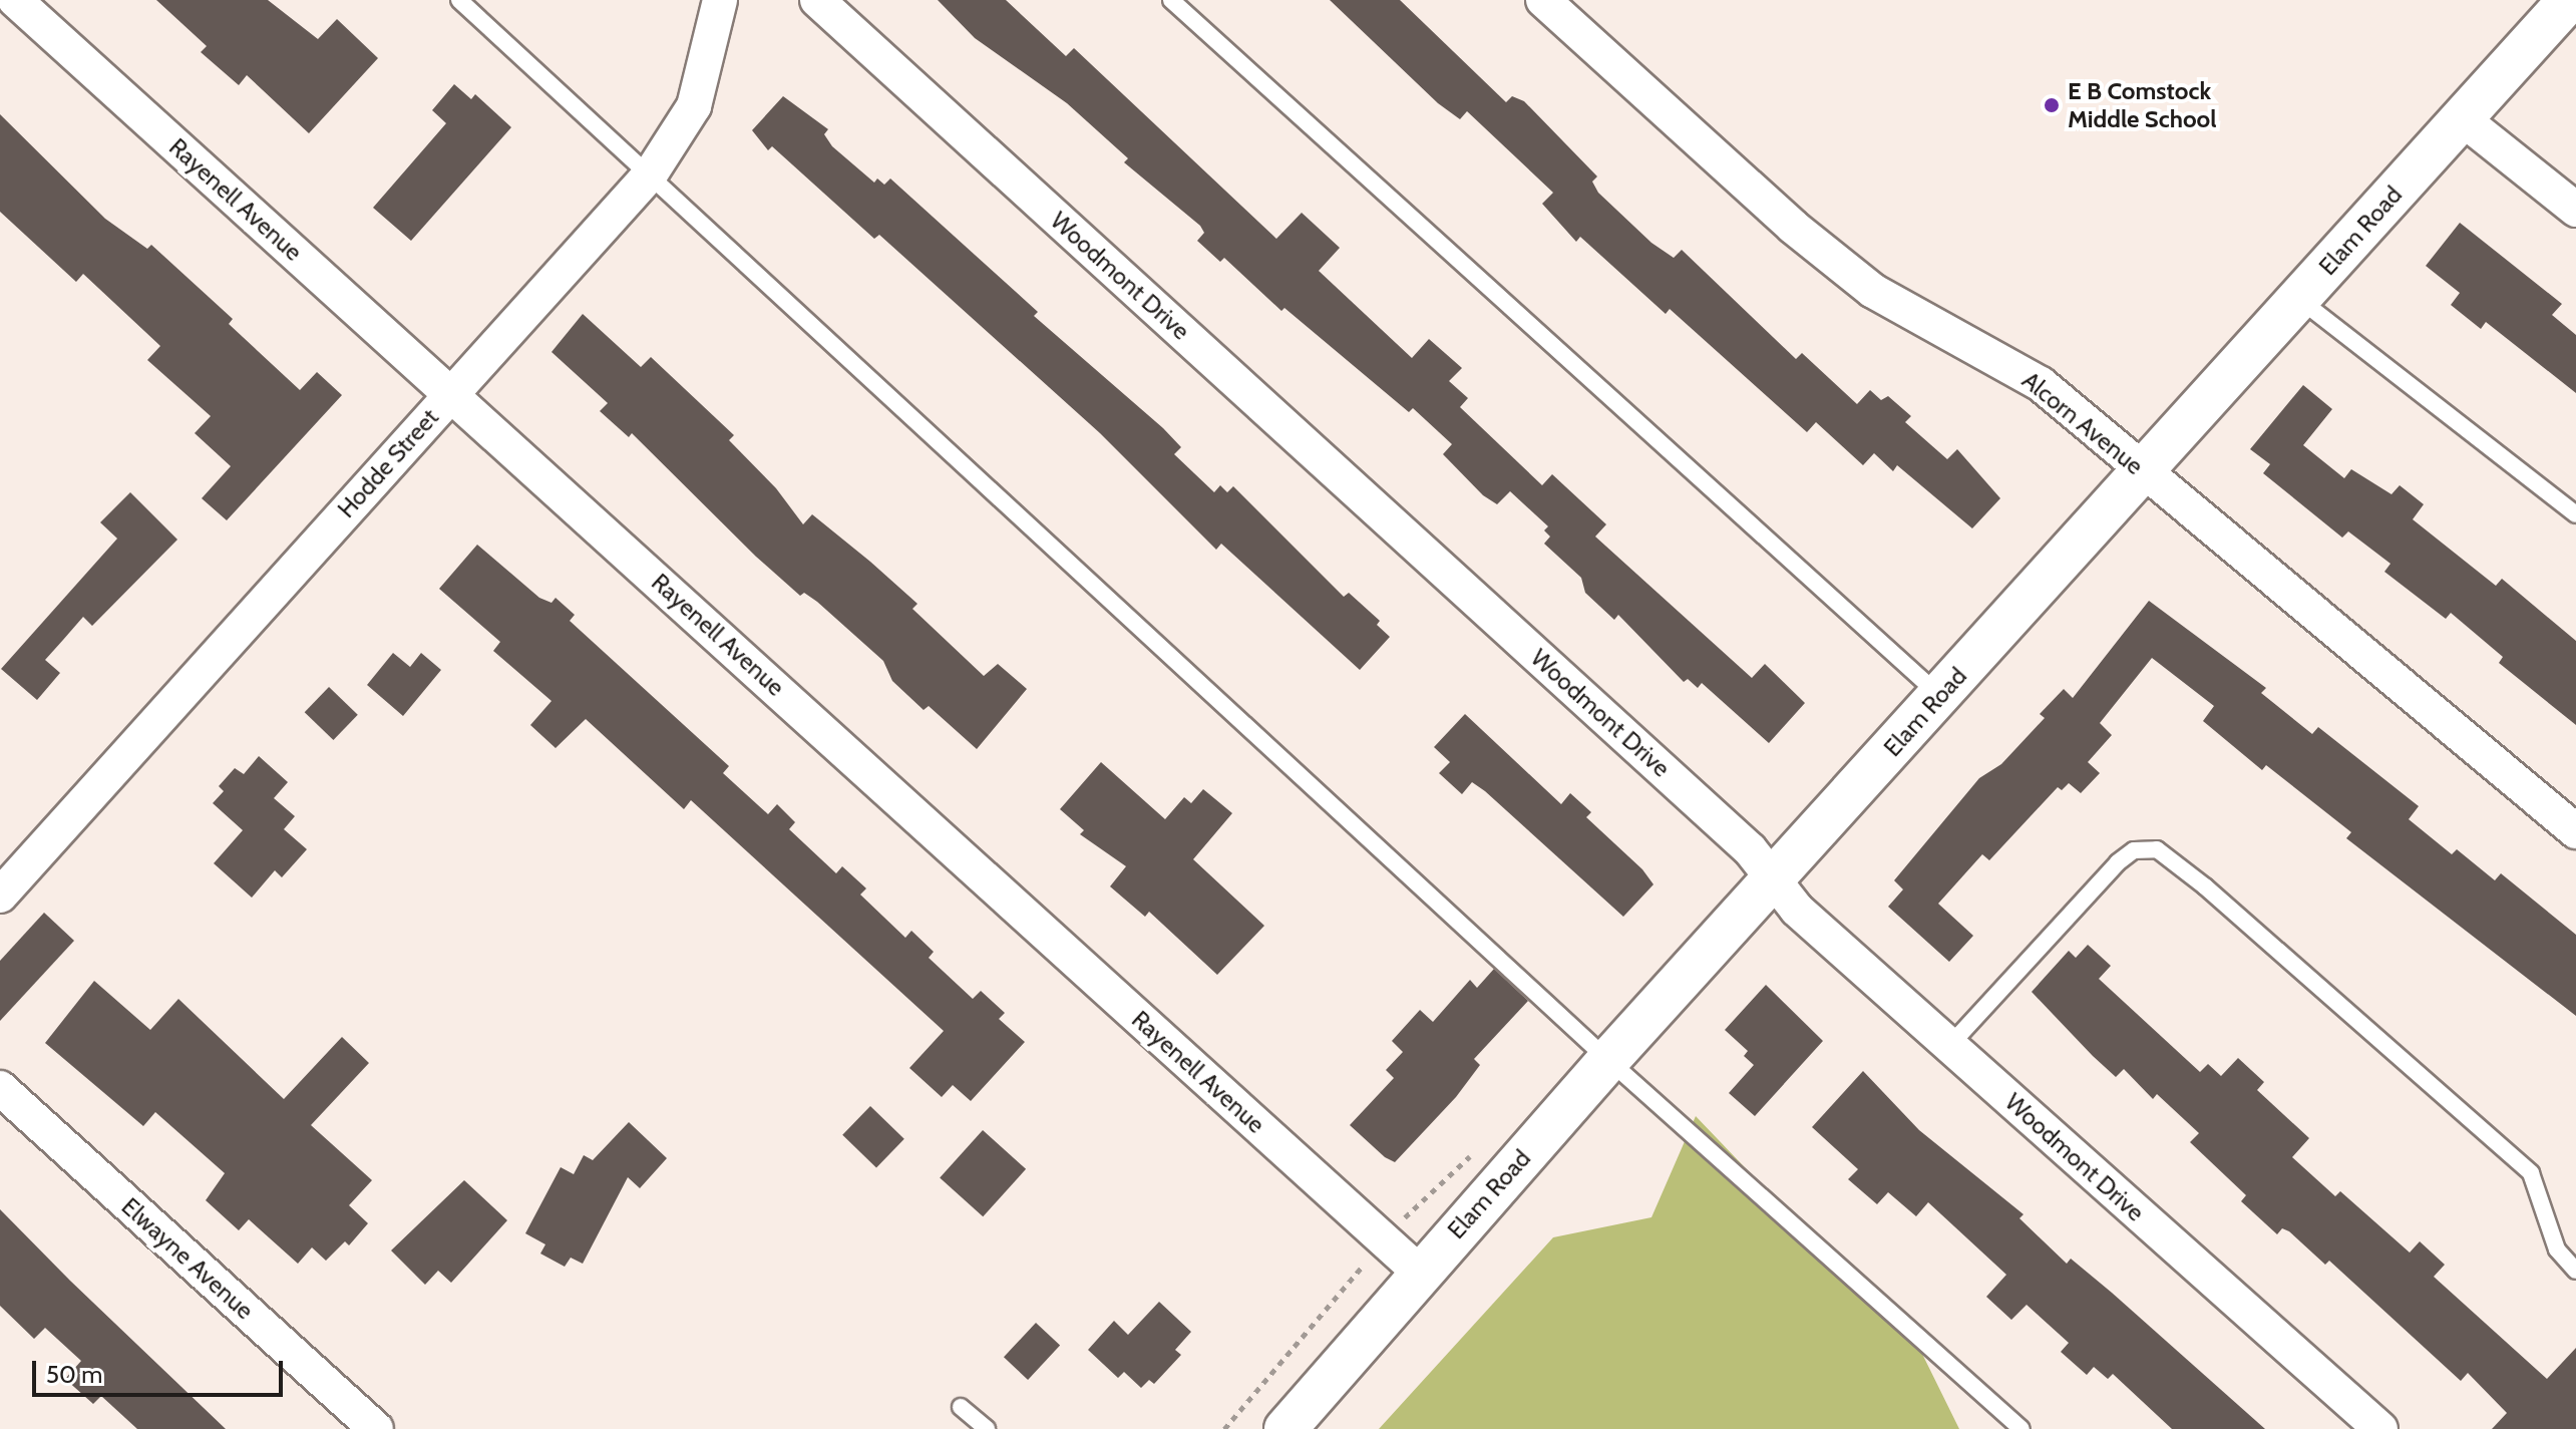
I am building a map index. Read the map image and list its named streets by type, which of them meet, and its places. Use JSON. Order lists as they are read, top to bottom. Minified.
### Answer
{"streets":{"street":["Rayenell Avenue","Elam Road","Woodmont Drive","Alcorn Avenue","Hodde Street","Elwayne Avenue"]},"crossings":[["Rayenell Avenue","Elam Road"],["Rayenell Avenue","Hodde Street"],["Elam Road","Woodmont Drive"],["Elam Road","Alcorn Avenue"]],"places":["E B Comstock Middle School"],"scale_bar":"50 m"}
